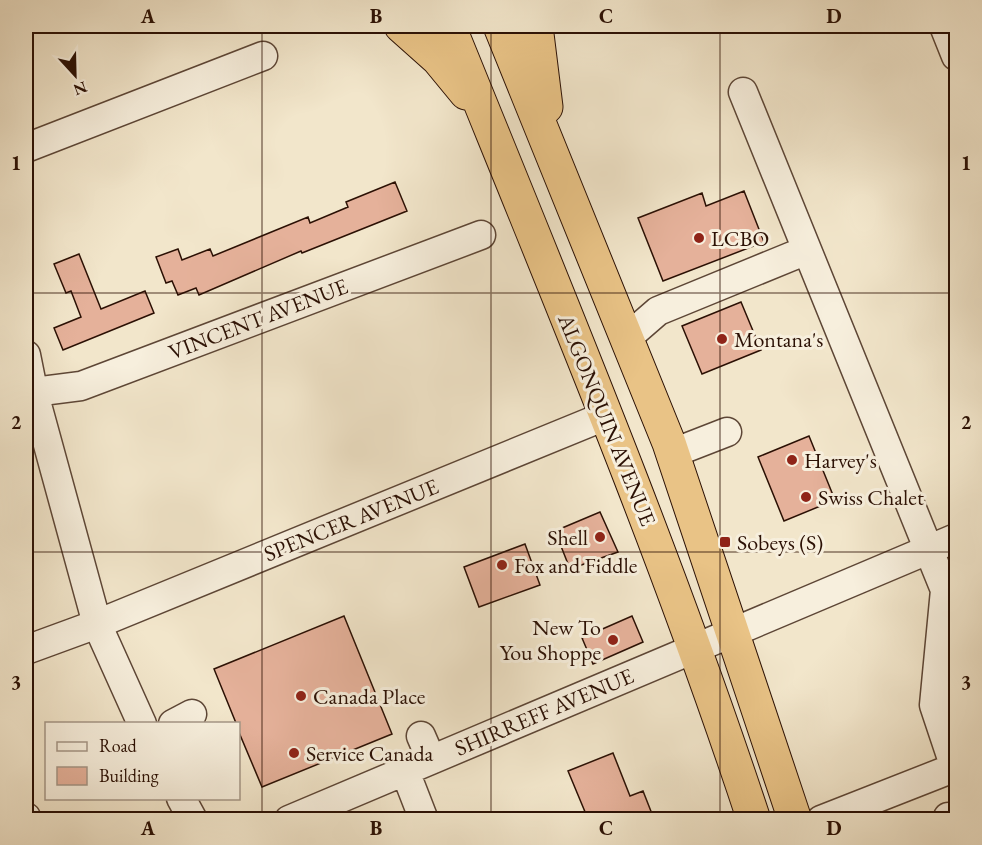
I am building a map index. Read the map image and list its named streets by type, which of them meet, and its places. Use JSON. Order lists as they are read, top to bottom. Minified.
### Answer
{"streets":{"highway":["ALGONQUIN AVENUE"],"street":["VINCENT AVENUE","SPENCER AVENUE","SHIRREFF AVENUE"]},"crossings":[["ALGONQUIN AVENUE","SPENCER AVENUE"],["ALGONQUIN AVENUE","SHIRREFF AVENUE"]],"places":{"other":["LCBO","Montana's","Harvey's","Swiss Chalet","Shell","Fox and Fiddle","New To You Shoppe","Canada Place","Service Canada"],"transit":["Sobeys (S)"]},"legend":["Road","Building"],"north":"bottom","grid":{"columns":["A","B","C","D"],"rows":["1","2","3"]}}
